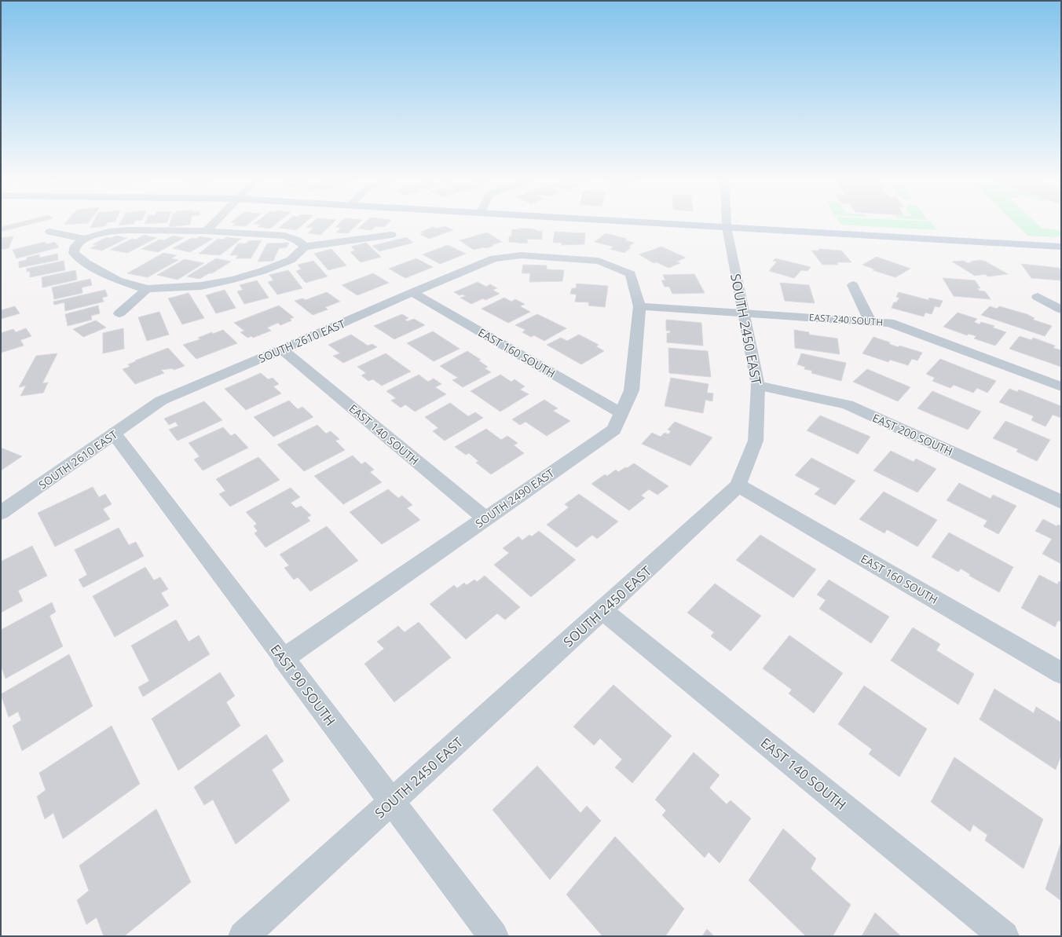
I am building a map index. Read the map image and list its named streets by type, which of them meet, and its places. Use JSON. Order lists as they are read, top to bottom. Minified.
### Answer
{"streets":{"street":["EAST 240 SOUTH","SOUTH 2450 EAST","SOUTH 2610 EAST","EAST 160 SOUTH","EAST 140 SOUTH","EAST 200 SOUTH","SOUTH 2490 EAST","EAST 90 SOUTH"]},"crossings":[["EAST 240 SOUTH","SOUTH 2450 EAST"],["EAST 240 SOUTH","SOUTH 2490 EAST"],["SOUTH 2450 EAST","EAST 160 SOUTH"],["SOUTH 2450 EAST","EAST 140 SOUTH"],["SOUTH 2450 EAST","EAST 200 SOUTH"],["SOUTH 2450 EAST","EAST 90 SOUTH"],["SOUTH 2610 EAST","EAST 160 SOUTH"],["SOUTH 2610 EAST","EAST 140 SOUTH"],["SOUTH 2610 EAST","SOUTH 2490 EAST"],["SOUTH 2610 EAST","EAST 90 SOUTH"],["EAST 160 SOUTH","SOUTH 2490 EAST"],["EAST 140 SOUTH","SOUTH 2490 EAST"],["SOUTH 2490 EAST","EAST 90 SOUTH"]]}
